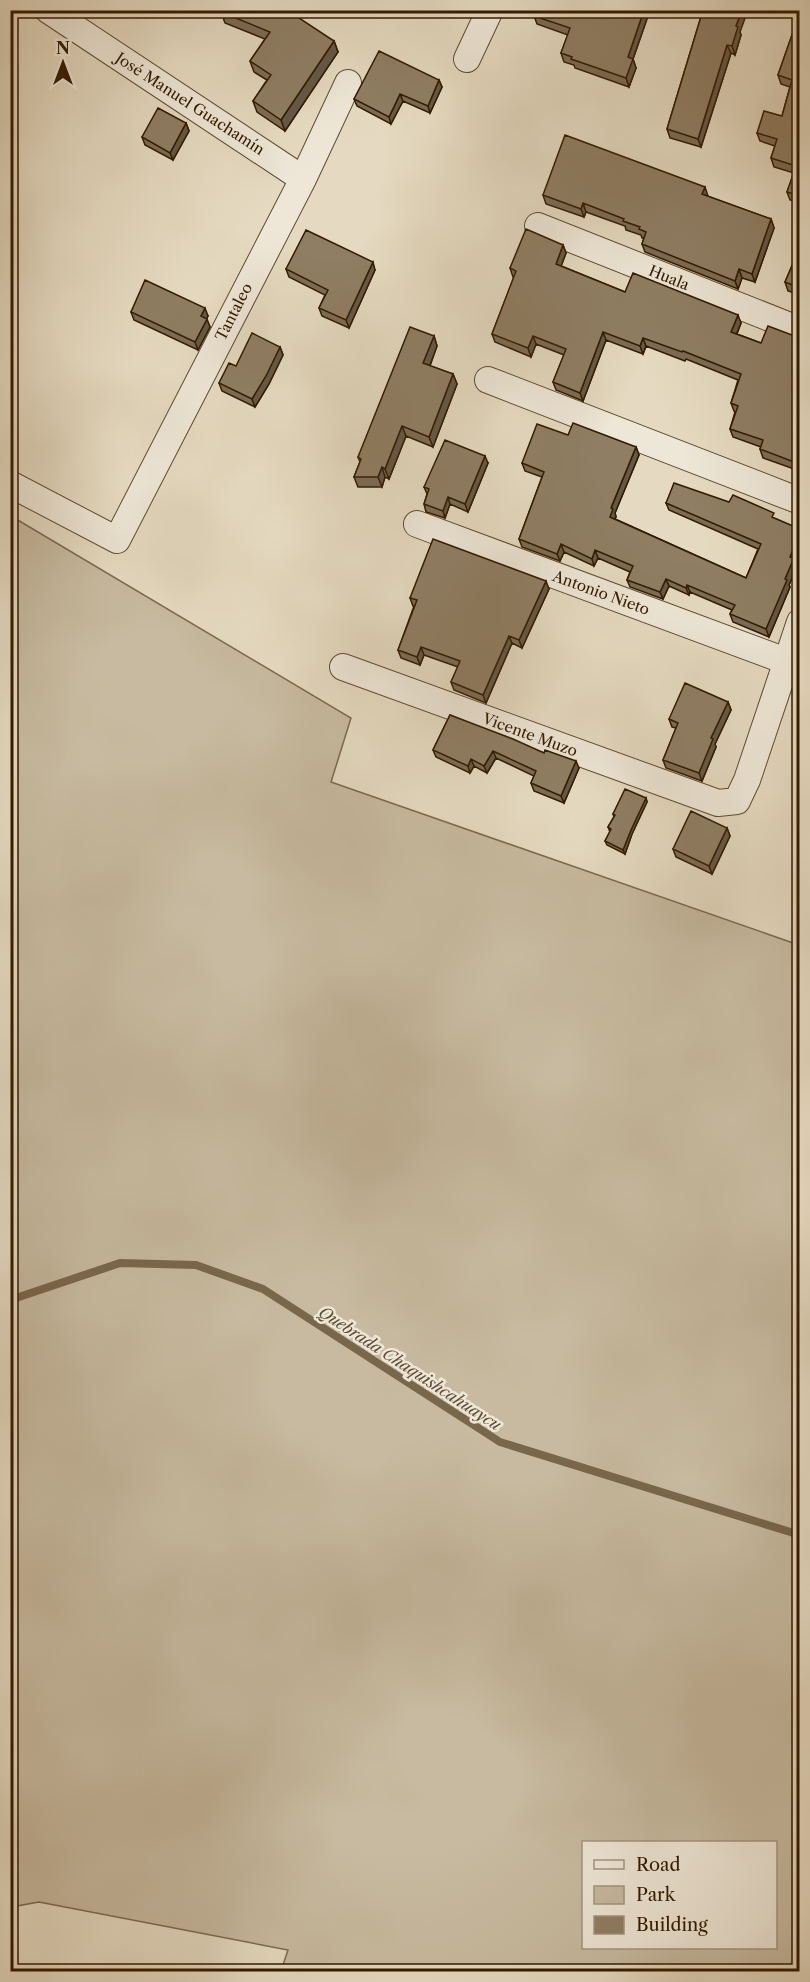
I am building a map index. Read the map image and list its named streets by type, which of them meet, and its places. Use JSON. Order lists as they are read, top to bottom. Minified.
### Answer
{"streets":{"street":["José Manuel Guachamín","Huala","Tantaleo","Antonio Nieto","Vicente Muzo"]},"crossings":[["José Manuel Guachamín","Tantaleo"],["Antonio Nieto","Vicente Muzo"]],"water":["Quebrada Chaquishcahuaycu"],"legend":["Road","Park","Building"],"north":"top"}
